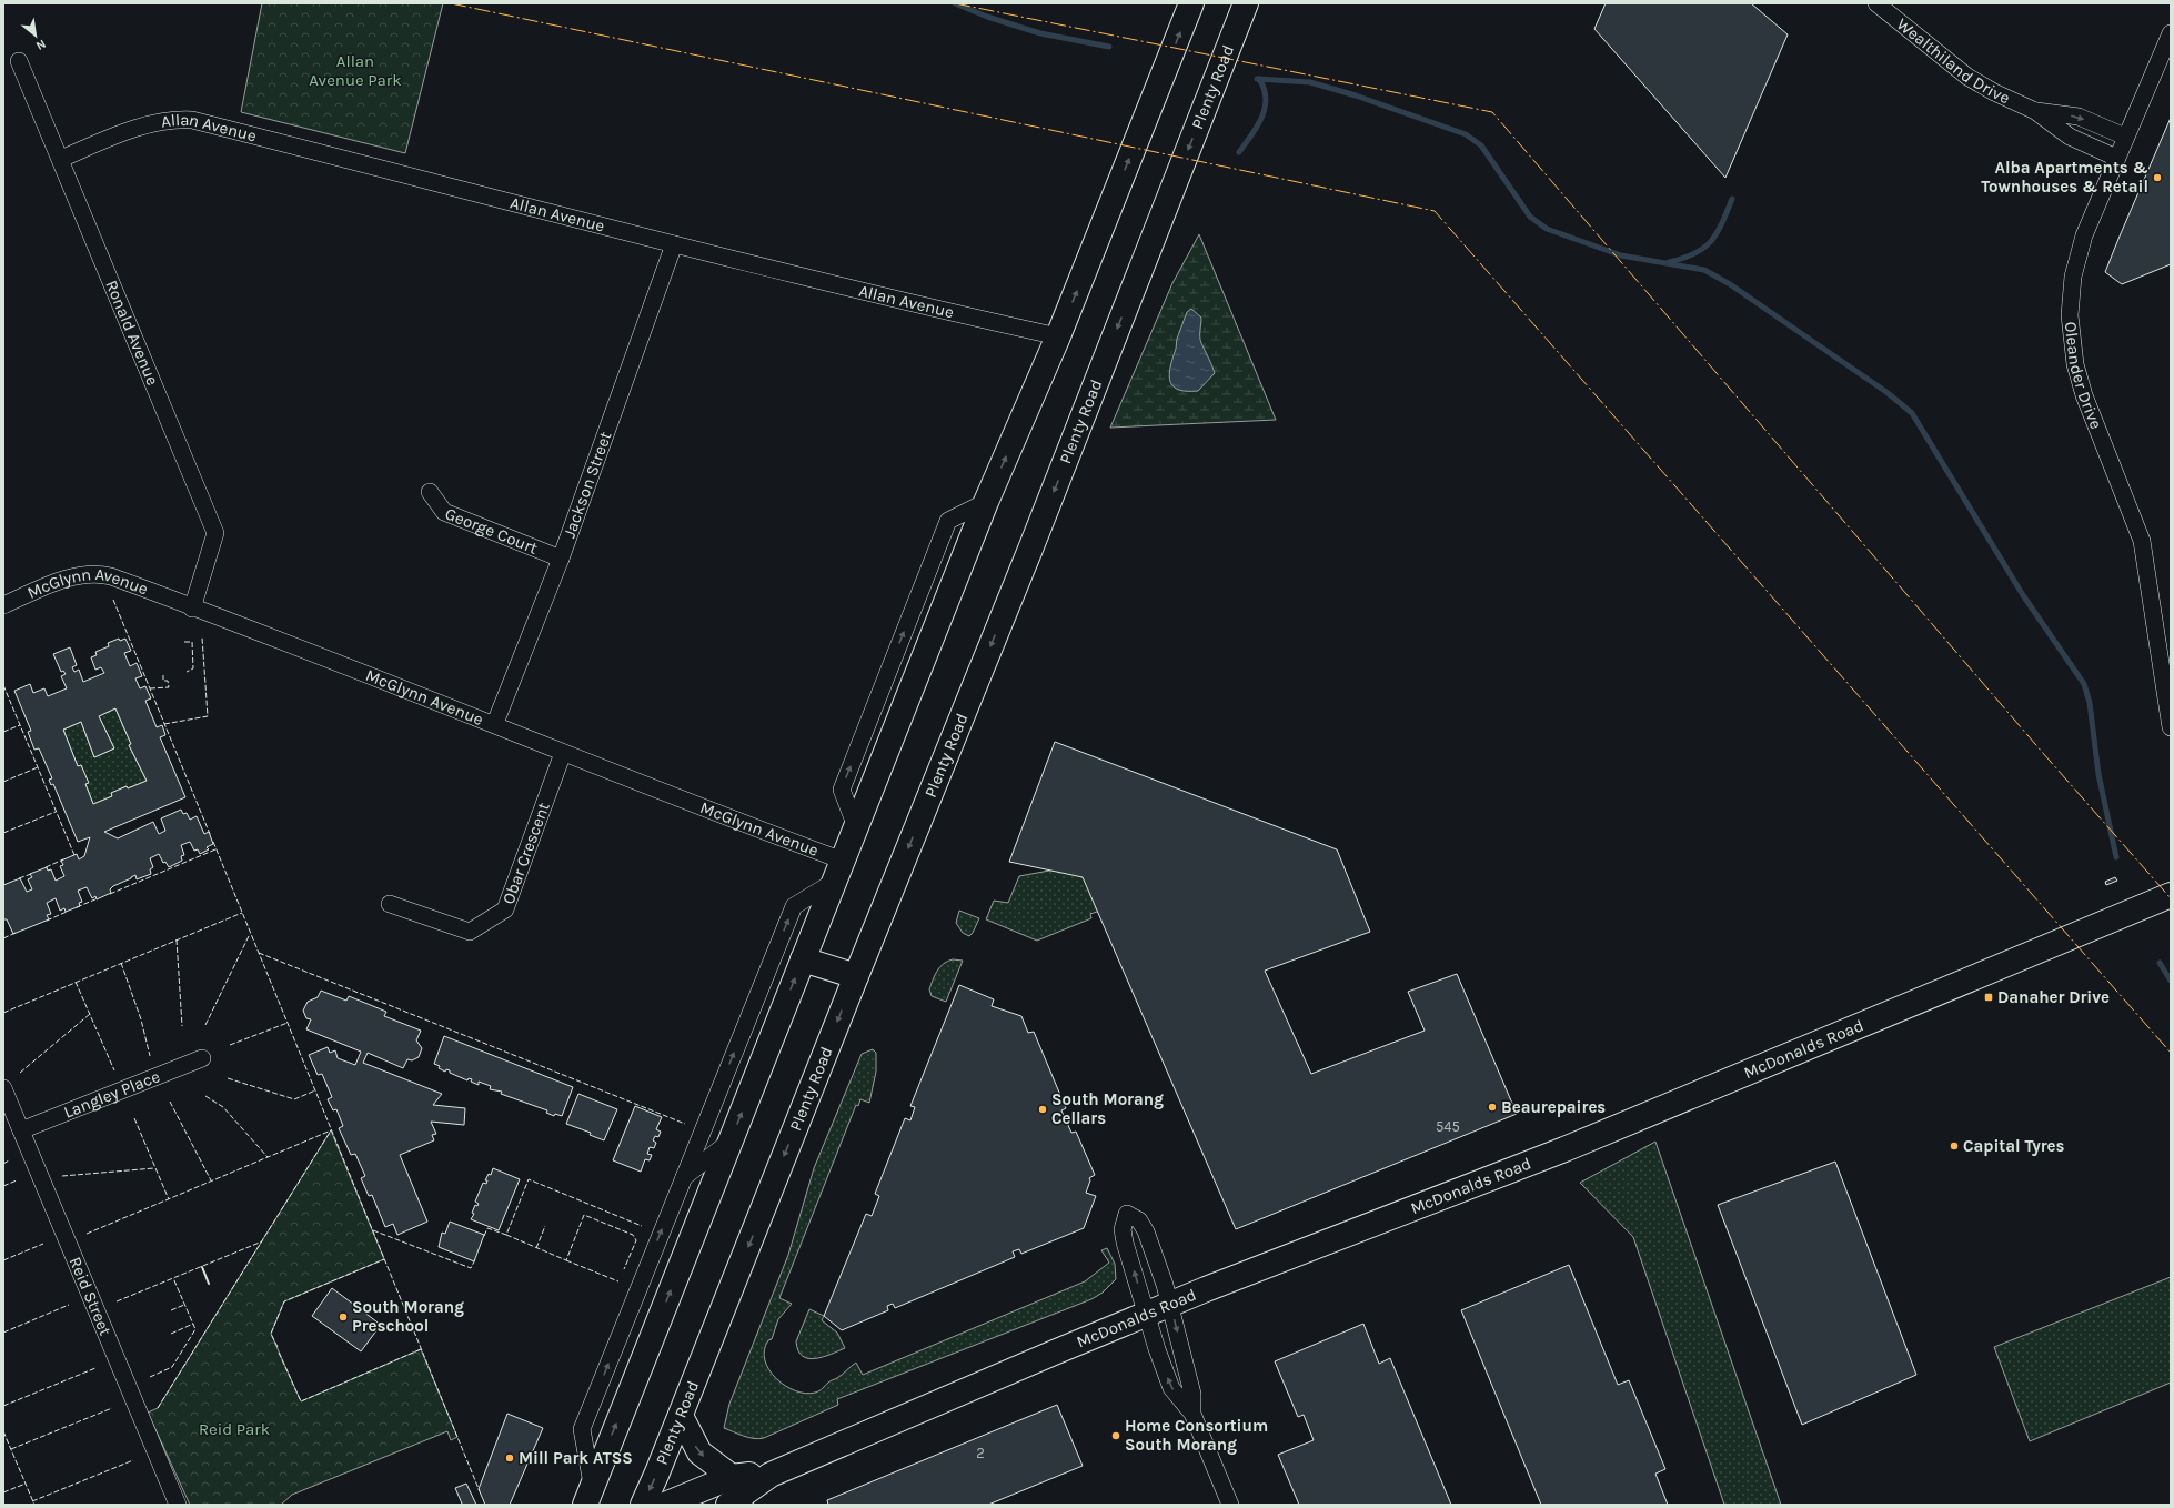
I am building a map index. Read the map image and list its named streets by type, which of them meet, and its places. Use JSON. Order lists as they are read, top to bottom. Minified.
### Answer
{"streets":{"main road":["Plenty Road","McDonalds Road"],"street":["Wealthiland Drive","Allan Avenue","Ronald Avenue","Oleander Drive","Jackson Street","George Court","McGlynn Avenue","Obar Crescent","Langley Place","Reid Street"]},"crossings":[["Wealthiland Drive","Oleander Drive"],["Allan Avenue","Ronald Avenue"],["Allan Avenue","Jackson Street"],["Ronald Avenue","McGlynn Avenue"],["Jackson Street","George Court"],["Jackson Street","McGlynn Avenue"],["McGlynn Avenue","Obar Crescent"],["Langley Place","Reid Street"]],"parks":["Allan Avenue Park","Reid Park"],"places":{"other":["Alba Apartments & Townhouses & Retail","Beaurepaires","South Morang Cellars","Capital Tyres","South Morang Preschool","Home Consortium South Morang","Mill Park ATSS"],"transit":["Danaher Drive"]},"house_numbers":["545","2"],"north":"bottom right"}
